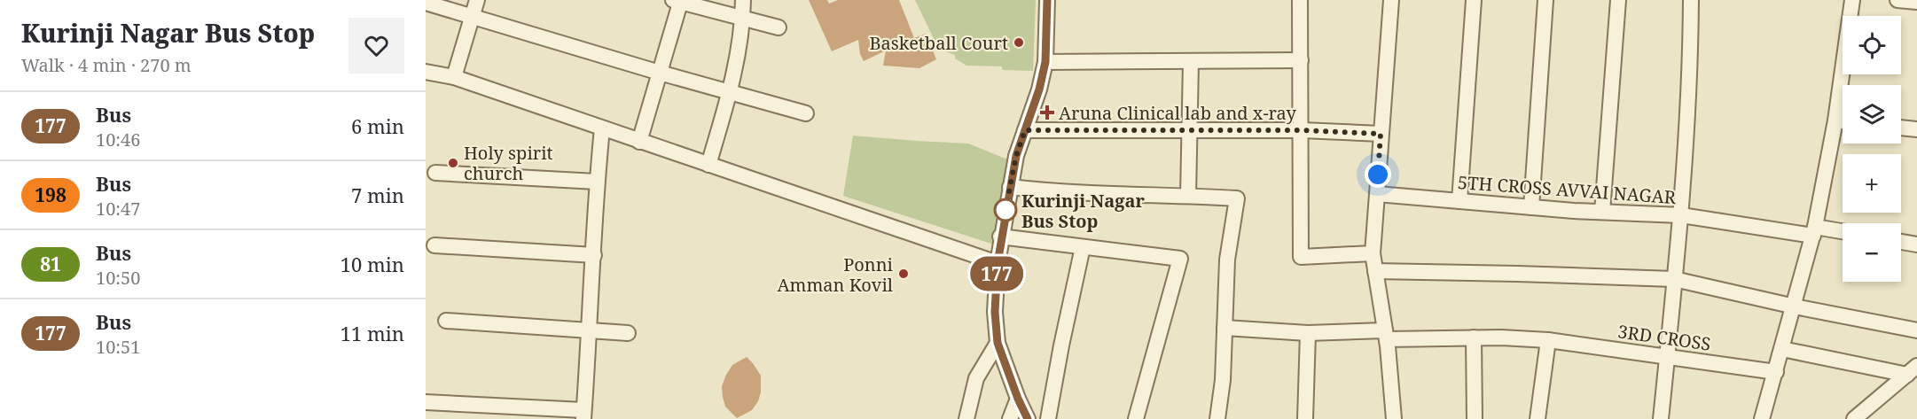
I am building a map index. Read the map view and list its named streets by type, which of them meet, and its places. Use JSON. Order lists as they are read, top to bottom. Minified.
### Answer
{"streets":{"street":["5TH CROSS AVVAI NAGAR","3RD CROSS"]},"places":{"other":["Basketball Court","Holy spirit church","Kurinji Nagar Bus Stop","Ponni Amman Kovil"],"health":["Aruna Clinical lab and x-ray"]},"lines":["bus line 177"],"page":{"heading":["Kurinji Nagar Bus Stop","Walk · 4 min · 270 m"],"on_map":"177","map_buttons":["+","−"],"list":[{"mark":"177","name":"Bus","note":"10:46","value":"6 min"},{"mark":"198","name":"Bus","note":"10:47","value":"7 min"},{"mark":"81","name":"Bus","note":"10:50","value":"10 min"},{"mark":"177","name":"Bus","note":"10:51","value":"11 min"}]}}
